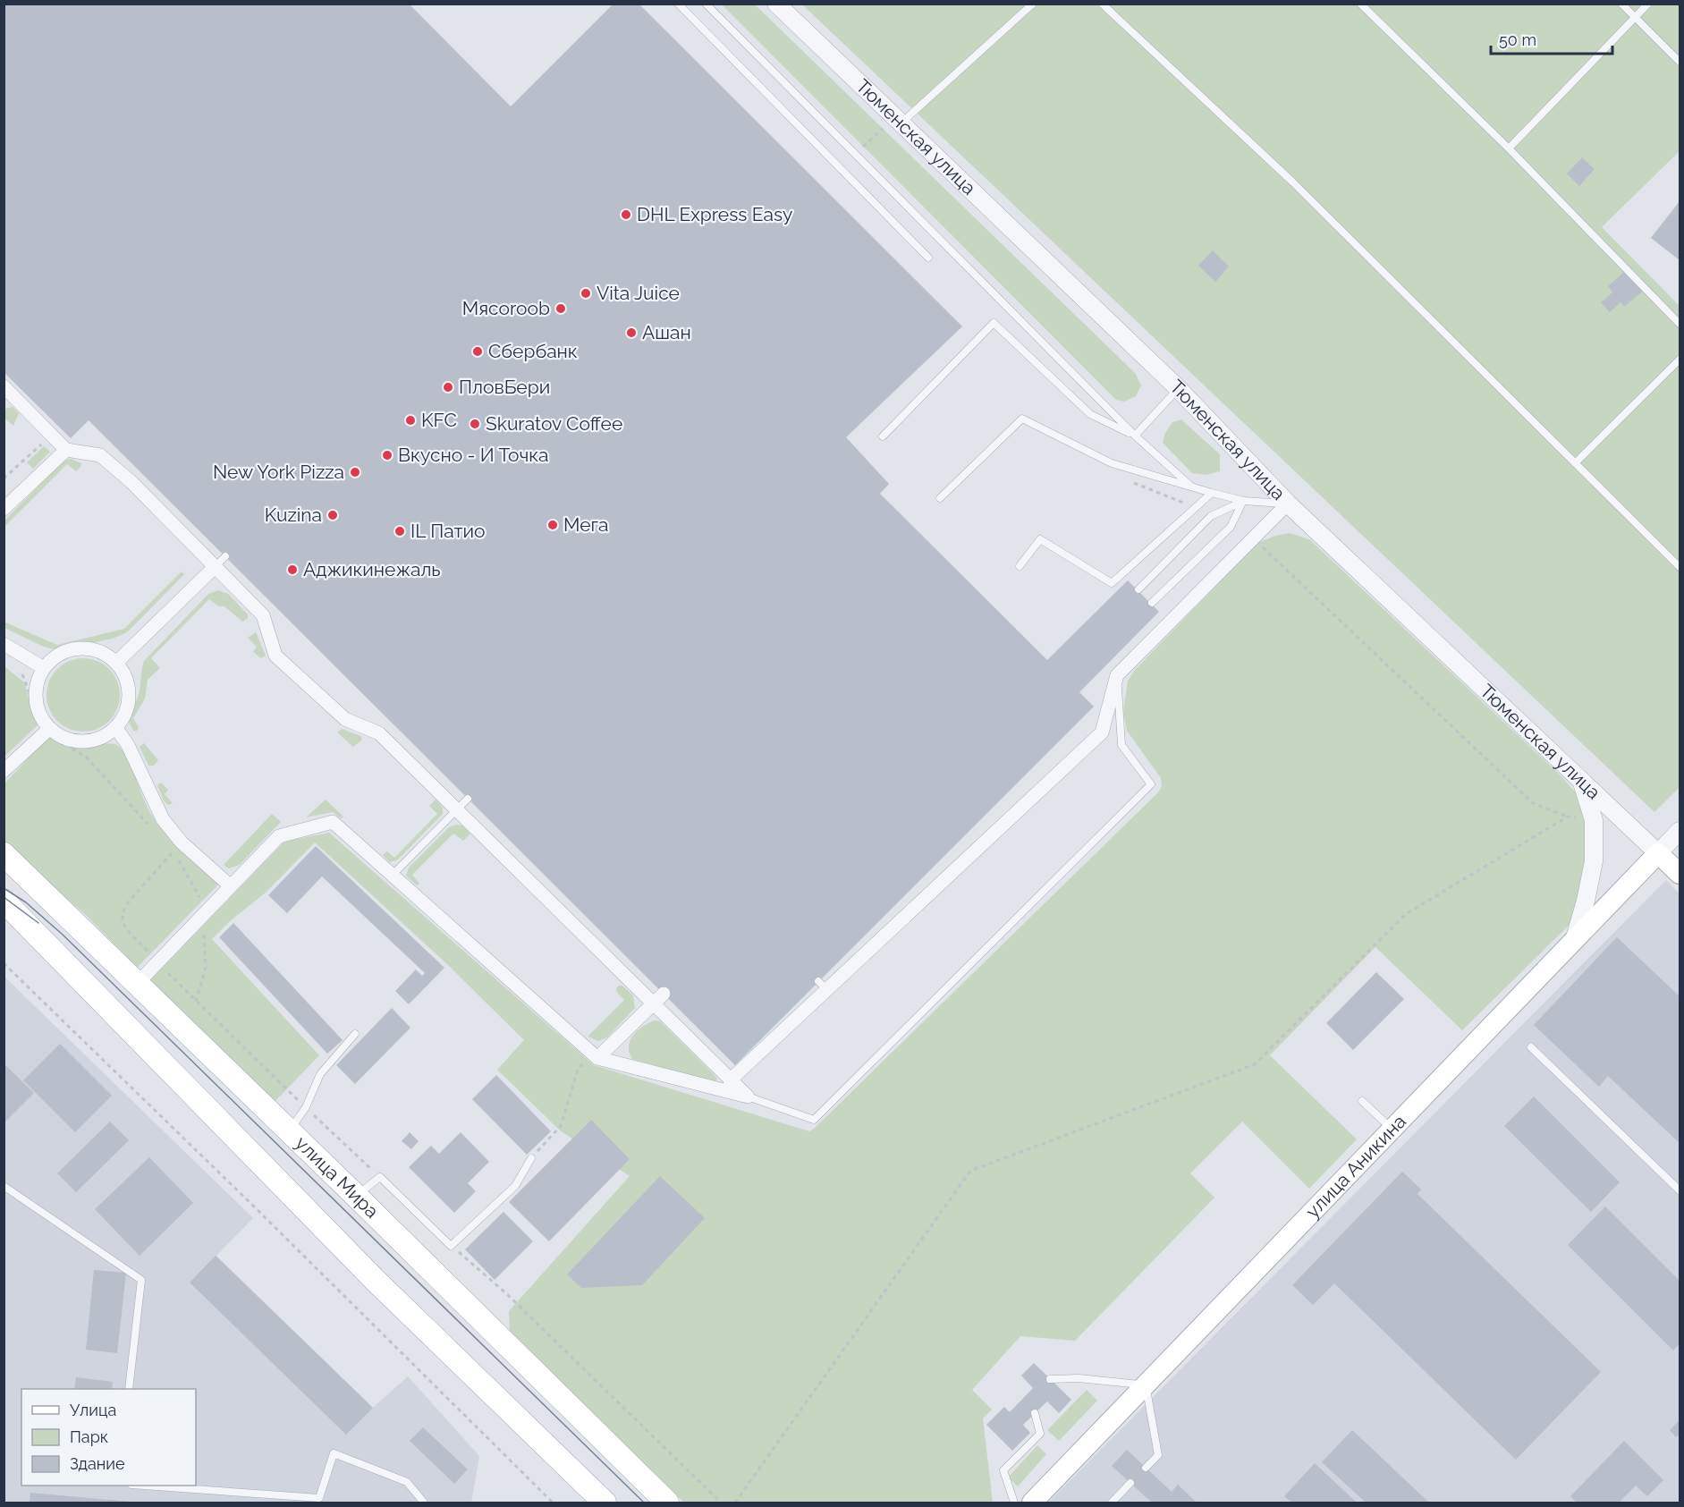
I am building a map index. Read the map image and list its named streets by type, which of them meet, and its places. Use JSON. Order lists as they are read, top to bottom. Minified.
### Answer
{"streets":{"main road":["Тюменская улица","улица Аникина","улица Мира"]},"crossings":[["Тюменская улица","улица Аникина"]],"places":["DHL Express Easy","Vita Juice","Мясоroob","Ашан","Сбербанк","ПловБери","KFC","Skuratov Coffee","Вкусно - И Точка","New York Pizza","Kuzina","Мега","IL Патио","Аджикинежаль"],"legend":["Улица","Парк","Здание"],"scale_bar":"50 m"}
